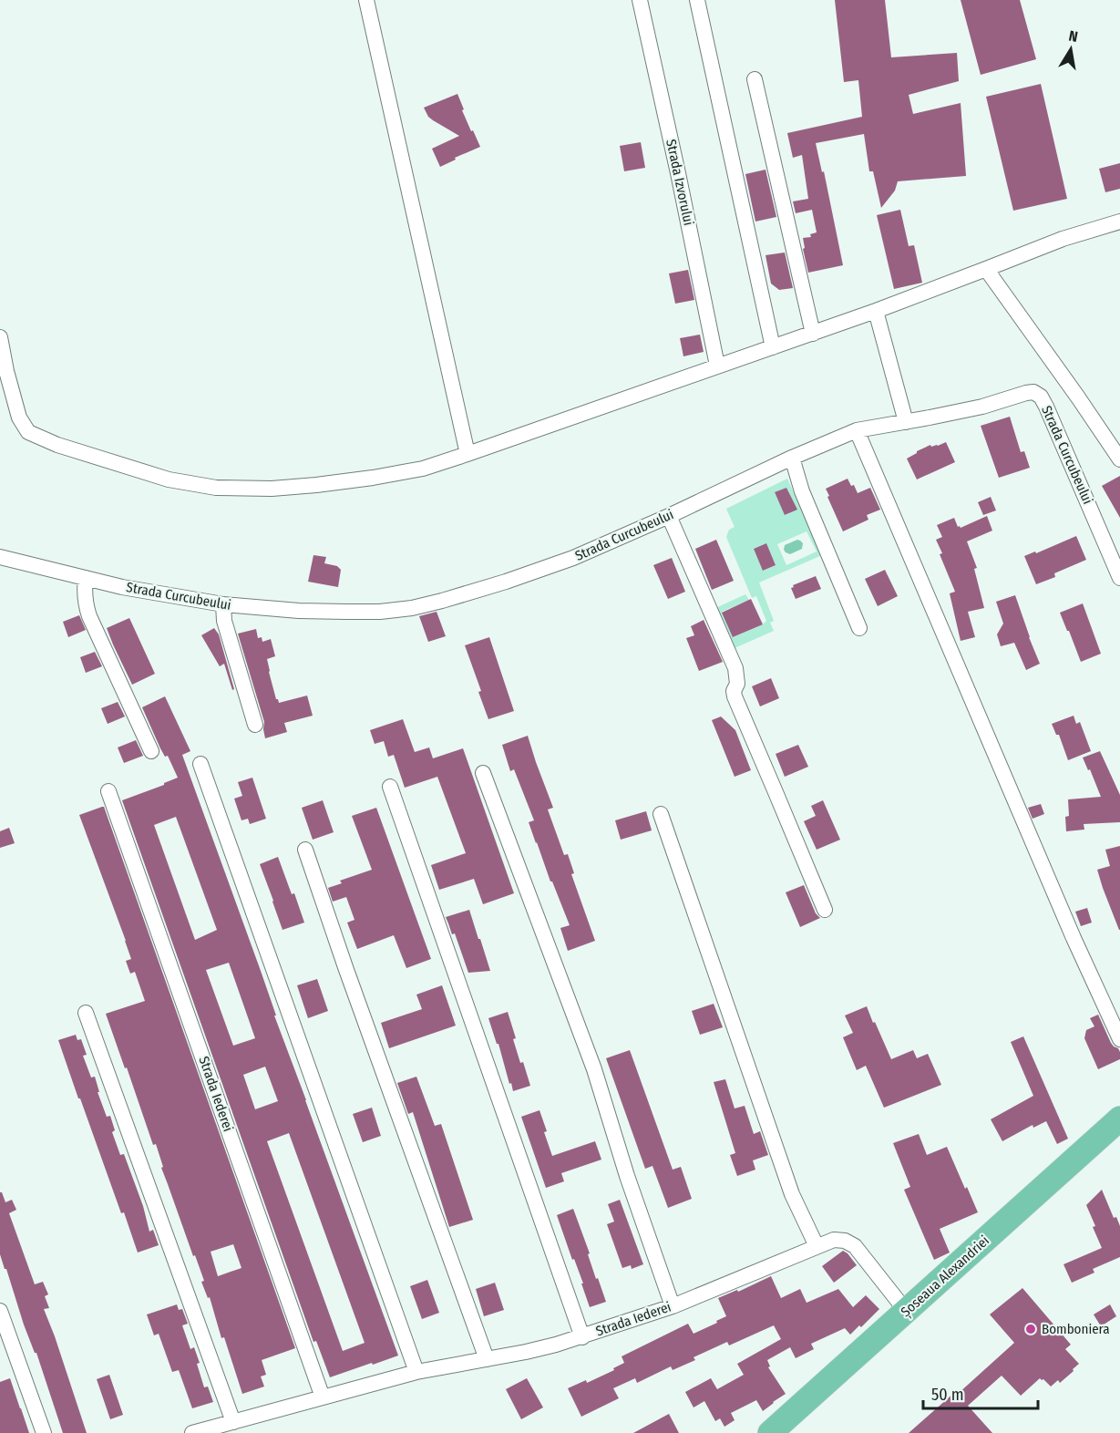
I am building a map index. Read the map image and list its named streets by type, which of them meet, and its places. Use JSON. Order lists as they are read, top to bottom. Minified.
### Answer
{"streets":{"highway":["Șoseaua Alexandriei"],"street":["Strada Izvorului","Strada Curcubeului","Strada Iederei"]},"crossings":[["Strada Iederei","Șoseaua Alexandriei"]],"places":["Bomboniera"],"scale_bar":"50 m","north":"top"}
